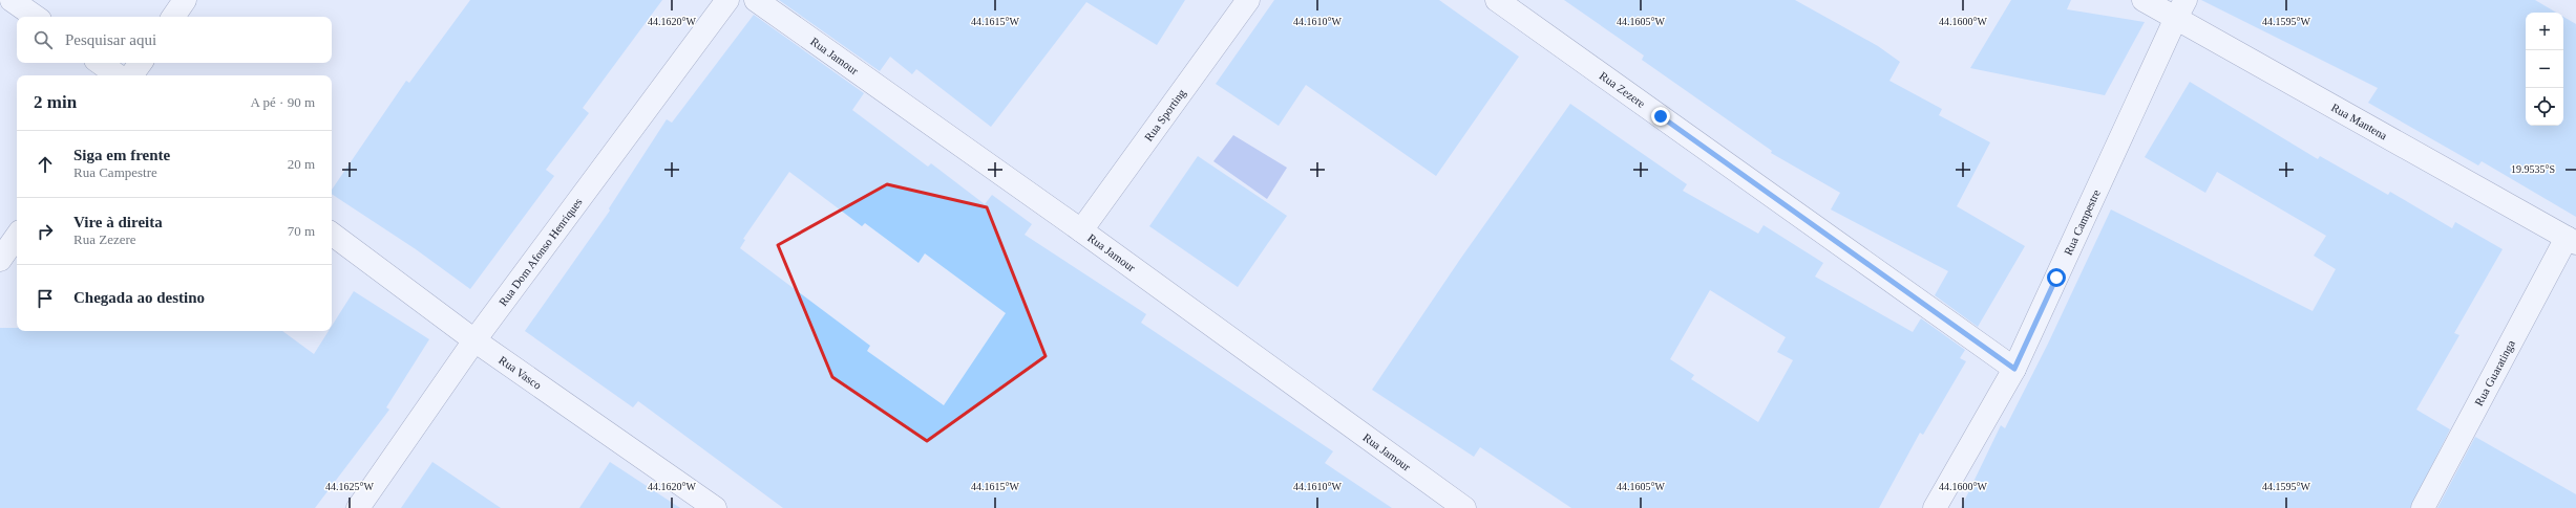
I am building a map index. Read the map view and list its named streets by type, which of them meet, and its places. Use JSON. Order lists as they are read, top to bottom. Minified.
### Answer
{"streets":{"street":["Rua Jamour","Rua Zezere","Rua Sporting","Rua Mantena","Rua Campestre","Rua Dom Afonso Henriques","Rua Vasco","Rua Guaratinga"]},"crossings":[["Rua Jamour","Rua Sporting"],["Rua Zezere","Rua Campestre"],["Rua Mantena","Rua Campestre"],["Rua Mantena","Rua Guaratinga"],["Rua Dom Afonso Henriques","Rua Vasco"]],"page":{"map_buttons":["+","−"],"search":"Pesquisar aqui","heading":["2 min","A pé · 90 m"],"list":[["Siga em frente","Rua Campestre","20 m"],["Vire à direita","Rua Zezere","70 m"],"Chegada ao destino"]},"coordinates":["44.1620°W","44.1615°W","44.1610°W","44.1605°W","44.1600°W","44.1595°W","19.9535°S","44.1625°W"]}
